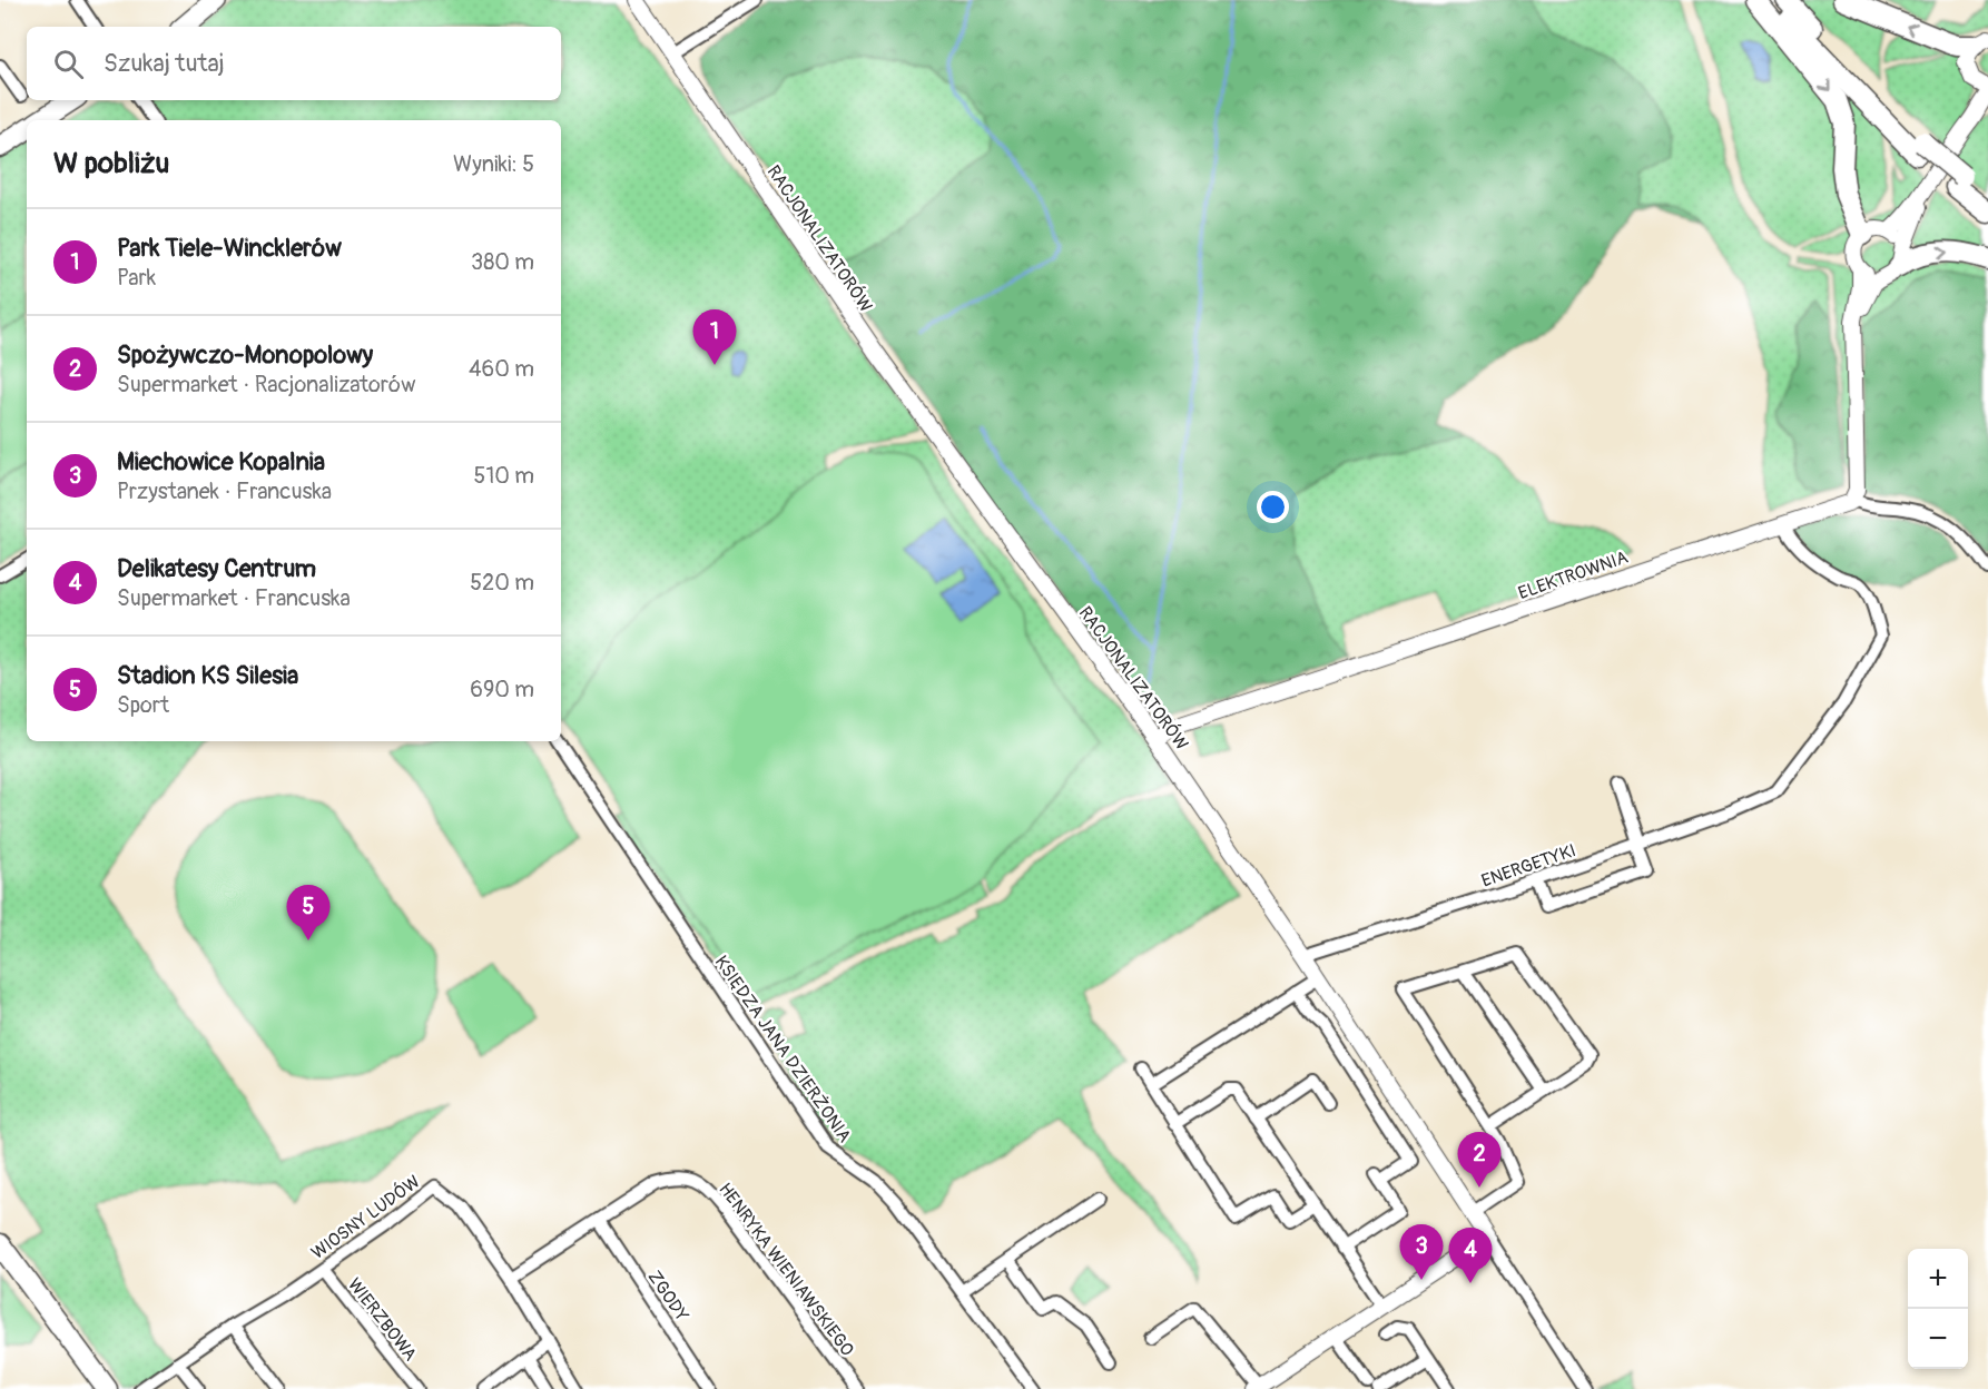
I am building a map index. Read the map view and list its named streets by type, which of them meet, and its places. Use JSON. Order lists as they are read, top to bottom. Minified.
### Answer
{"streets":{"street":["RACJONALIZATORÓW","ELEKTROWNIA","ENERGETYKI","KSIĘDZA JANA DZIERŻONIA","WIOSNY LUDÓW","HENRYKA WIENIAWSKIEGO","ZGODY","WIERZBOWA"]},"crossings":[["RACJONALIZATORÓW","ELEKTROWNIA"],["RACJONALIZATORÓW","ENERGETYKI"],["ELEKTROWNIA","ENERGETYKI"],["WIOSNY LUDÓW","HENRYKA WIENIAWSKIEGO"],["WIOSNY LUDÓW","WIERZBOWA"],["HENRYKA WIENIAWSKIEGO","ZGODY"]],"page":{"search":"Szukaj tutaj","heading":["W pobliżu","Wyniki: 5"],"list":[{"mark":"1","name":"Park Tiele-Wincklerów","note":"Park","value":"380 m"},{"mark":"2","name":"Spożywczo-Monopolowy","note":"Supermarket · Racjonalizatorów","value":"460 m"},{"mark":"3","name":"Miechowice Kopalnia","note":"Przystanek · Francuska","value":"510 m"},{"mark":"4","name":"Delikatesy Centrum","note":"Supermarket · Francuska","value":"520 m"},{"mark":"5","name":"Stadion KS Silesia","note":"Sport","value":"690 m"}],"pins":["1","5","2","3","4"],"map_buttons":["+","−"]}}
